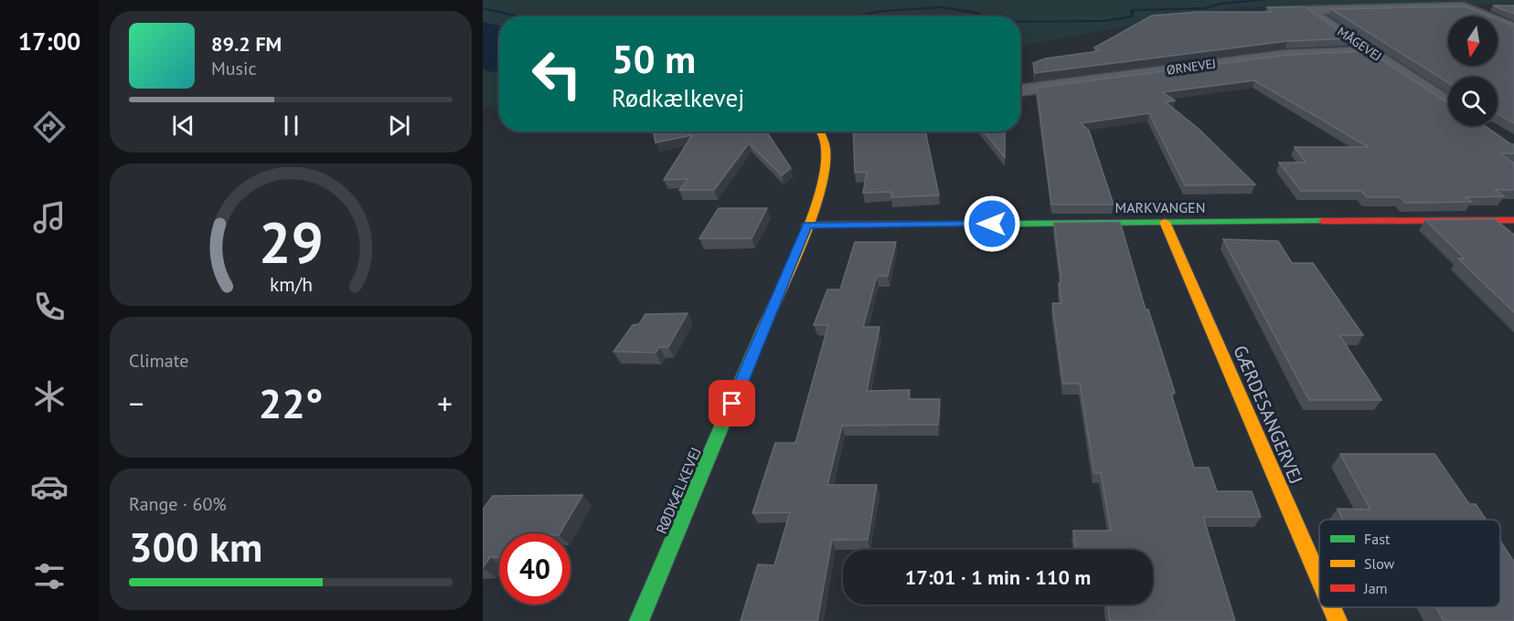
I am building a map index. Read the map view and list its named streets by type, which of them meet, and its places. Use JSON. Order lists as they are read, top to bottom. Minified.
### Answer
{"streets":{"street":["MÅGEVEJ","ØRNEVEJ","MARKVANGEN","GÆRDESANGERVEJ","RØDKÆLKEVEJ"]},"crossings":[["MÅGEVEJ","ØRNEVEJ"],["MARKVANGEN","GÆRDESANGERVEJ"],["MARKVANGEN","RØDKÆLKEVEJ"]],"legend":["Fast","Slow","Jam"],"north":"bottom","page":{"tabs":"17:00","turn":["50 m","Rødkælkevej"],"song":["89.2 FM","Music"],"tile":["Climate",["Range · 60%","300 km"]],"heat":["−","22°","+"],"limit":"40","trip":"17:01 · 1 min · 110 m","gauge":["29","km/h"]}}
